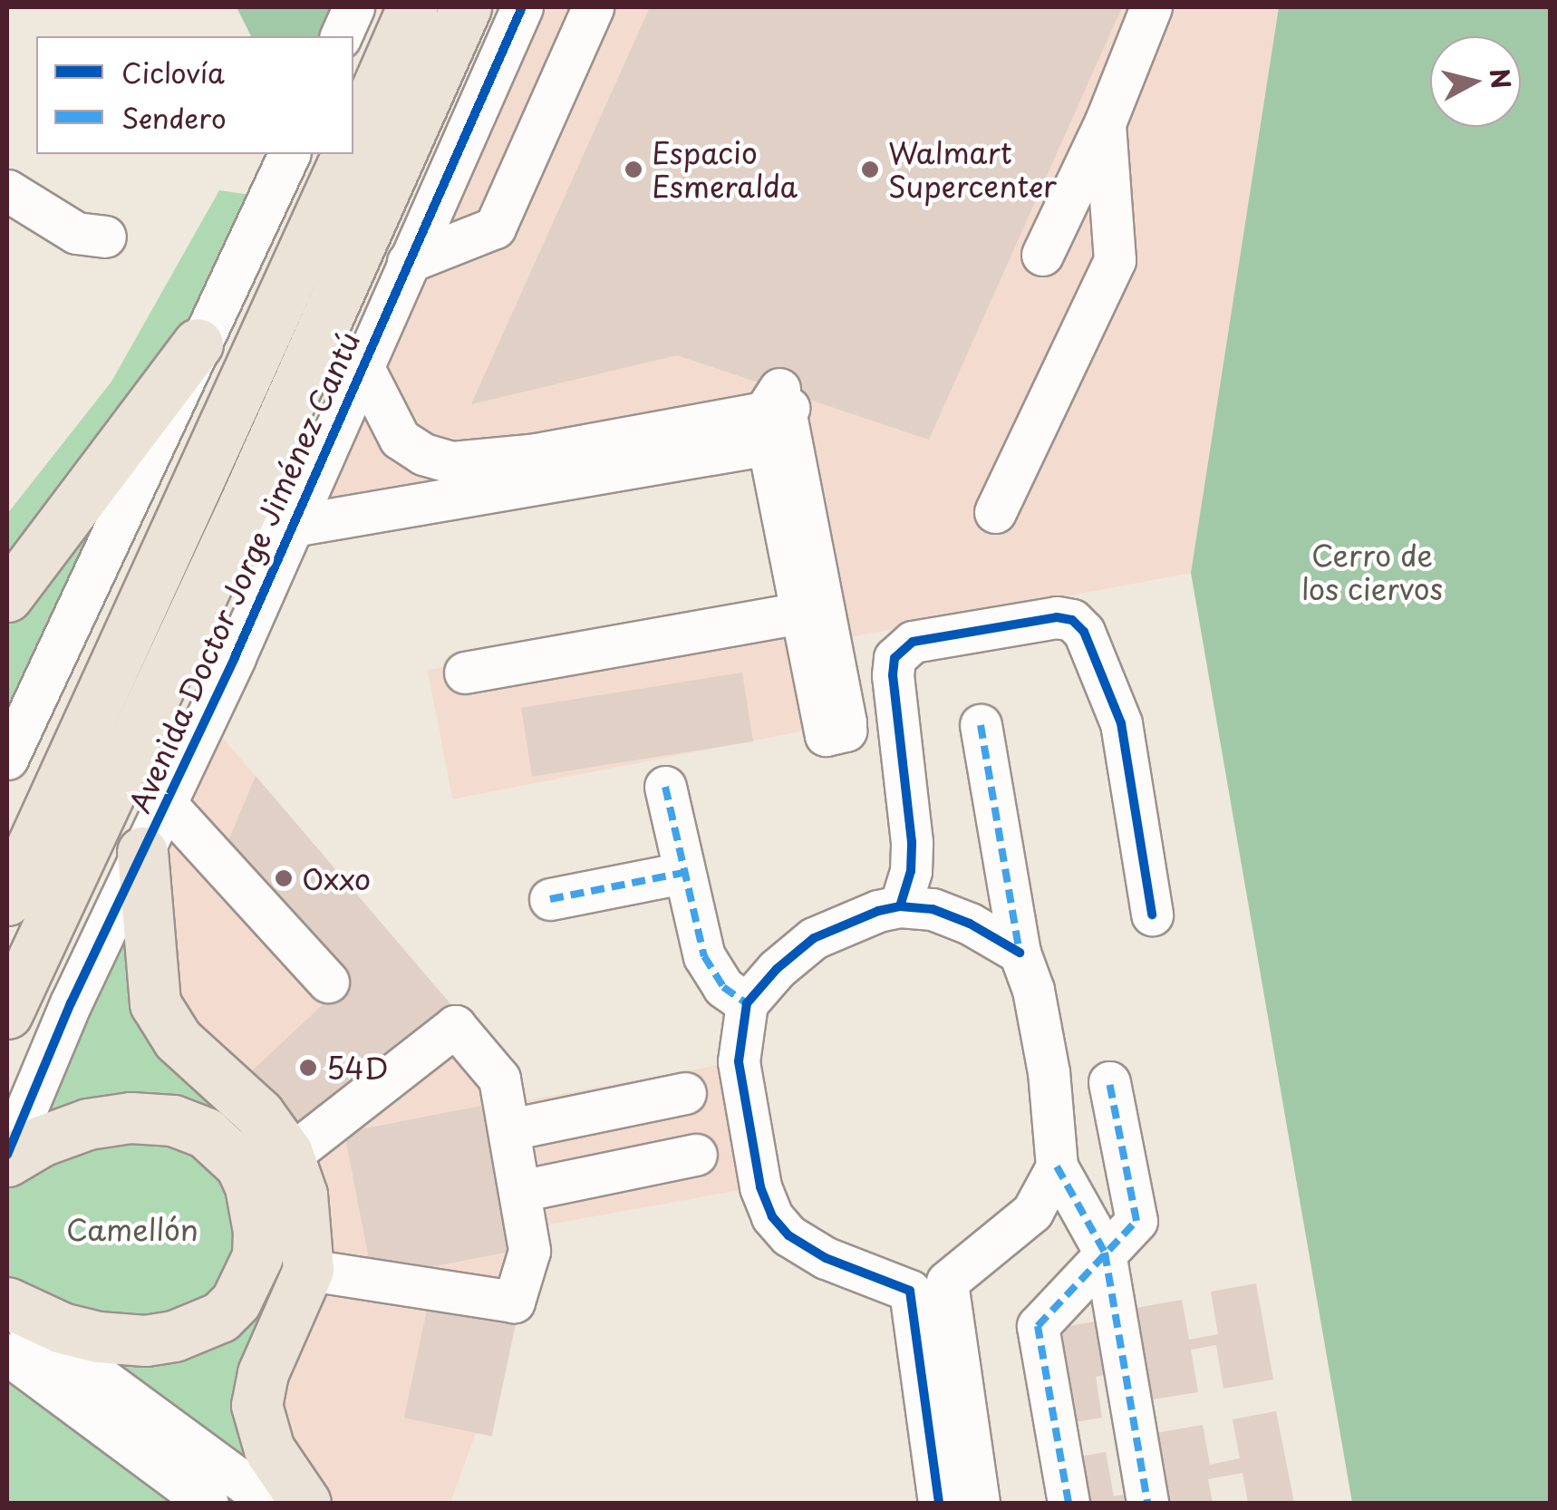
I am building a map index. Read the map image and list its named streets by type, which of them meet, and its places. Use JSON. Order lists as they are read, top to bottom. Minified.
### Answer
{"streets":{"main road":["Avenida Doctor Jorge Jiménez Cantú"]},"parks":["Cerro de los ciervos","Camellón"],"places":["Espacio Esmeralda","Walmart Supercenter","Oxxo","54D"],"legend":["Ciclovía","Sendero"],"north":"right"}
